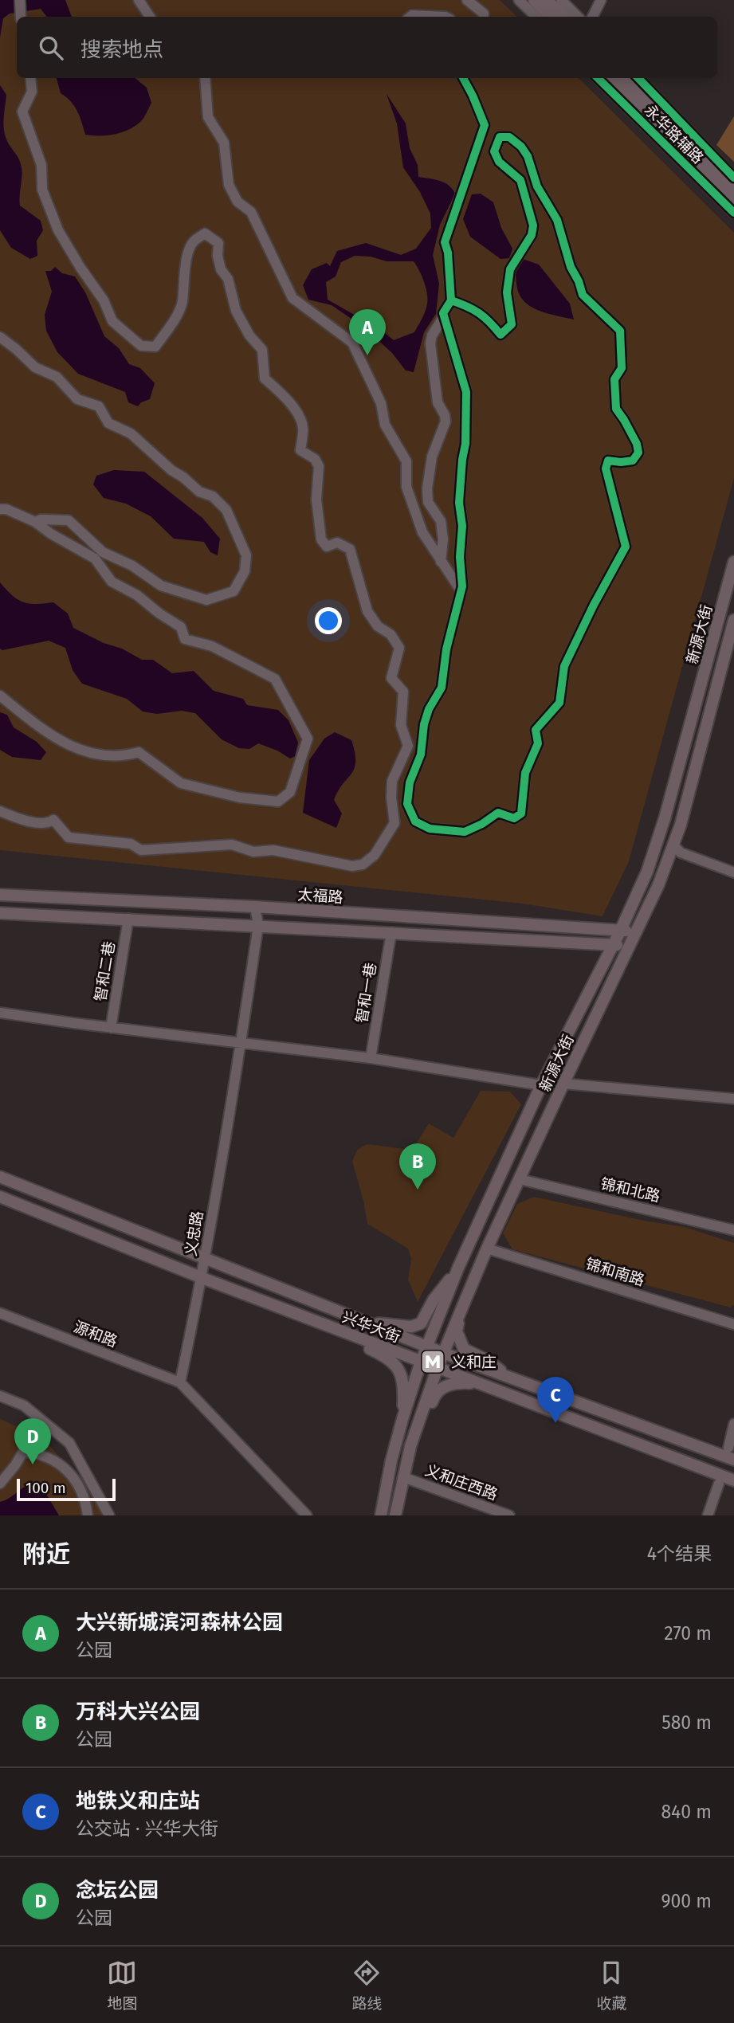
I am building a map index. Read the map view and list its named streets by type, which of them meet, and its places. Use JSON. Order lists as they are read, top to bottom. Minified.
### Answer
{"streets":{"main road":["新源大街","太福路","兴华大街"],"street":["永华路辅路","智和二巷","智和一巷","锦和北路","义忠路","锦和南路","源和路","义和庄西路"]},"crossings":[["新源大街","太福路"],["新源大街","锦和北路"],["新源大街","锦和南路"],["新源大街","兴华大街"],["新源大街","义和庄西路"],["太福路","义忠路"],["义忠路","兴华大街"],["义忠路","源和路"]],"places":{"metro station":["义和庄"]},"scale_bar":"100 m","page":{"search":"搜索地点","pins":["A","B","C","D"],"scale":"100 m","heading":["附近","4个结果"],"list":[{"mark":"A","name":"大兴新城滨河森林公园","note":"公园","value":"270 m"},{"mark":"B","name":"万科大兴公园","note":"公园","value":"580 m"},{"mark":"C","name":"地铁义和庄站","note":"公交站 · 兴华大街","value":"840 m"},{"mark":"D","name":"念坛公园","note":"公园","value":"900 m"}],"nav":["地图","路线","收藏"]}}
